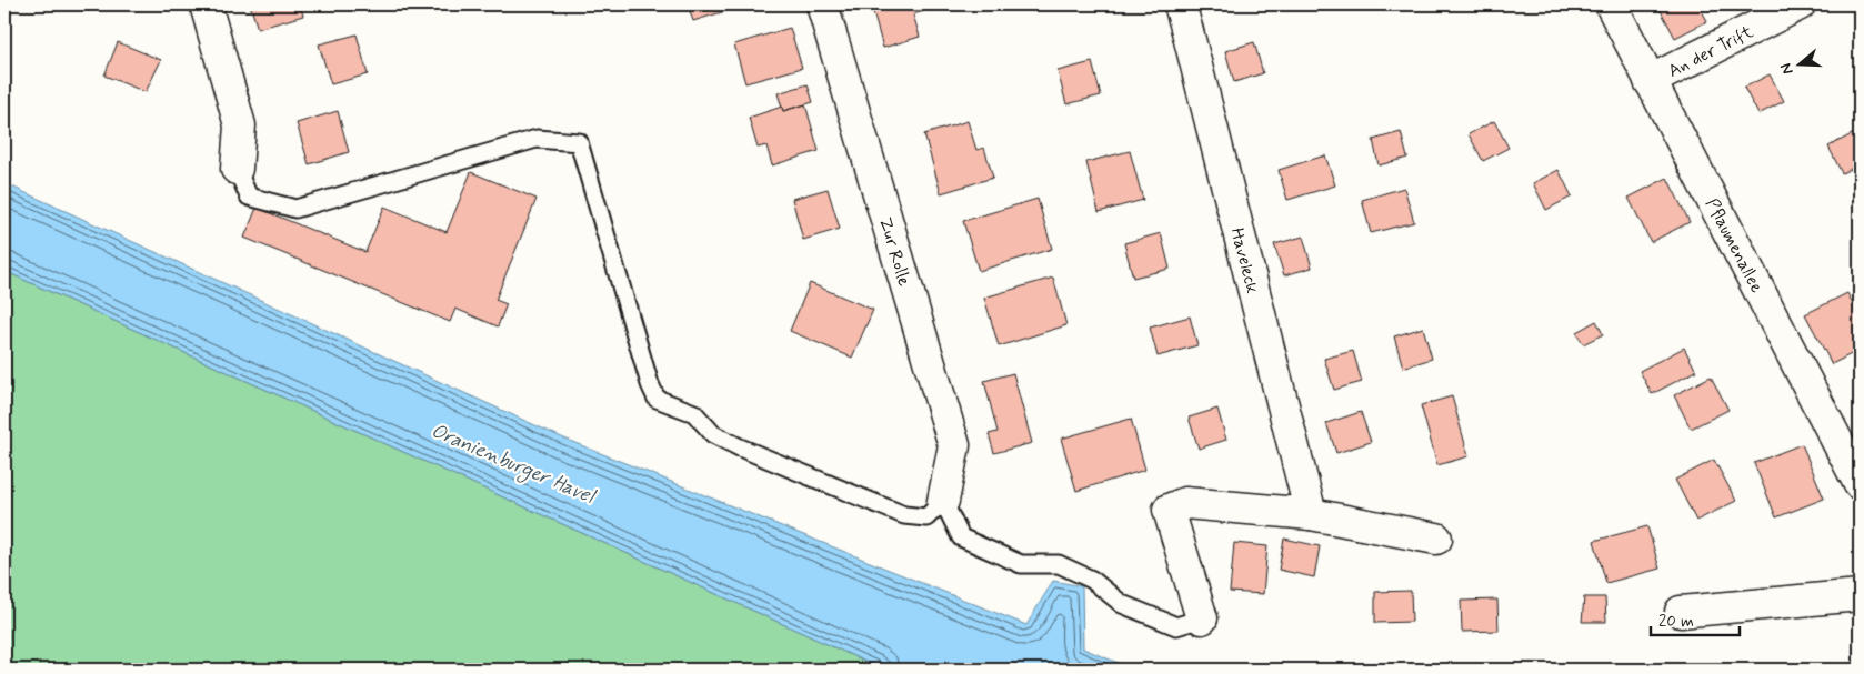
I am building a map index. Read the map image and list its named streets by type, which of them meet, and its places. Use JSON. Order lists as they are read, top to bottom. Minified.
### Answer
{"streets":{"street":["An der Trift","Pflaumenallee","Zur Rolle","Haveleck"]},"crossings":[["An der Trift","Pflaumenallee"]],"water":["Oranienburger Havel"],"scale_bar":"20 m","north":"left"}
